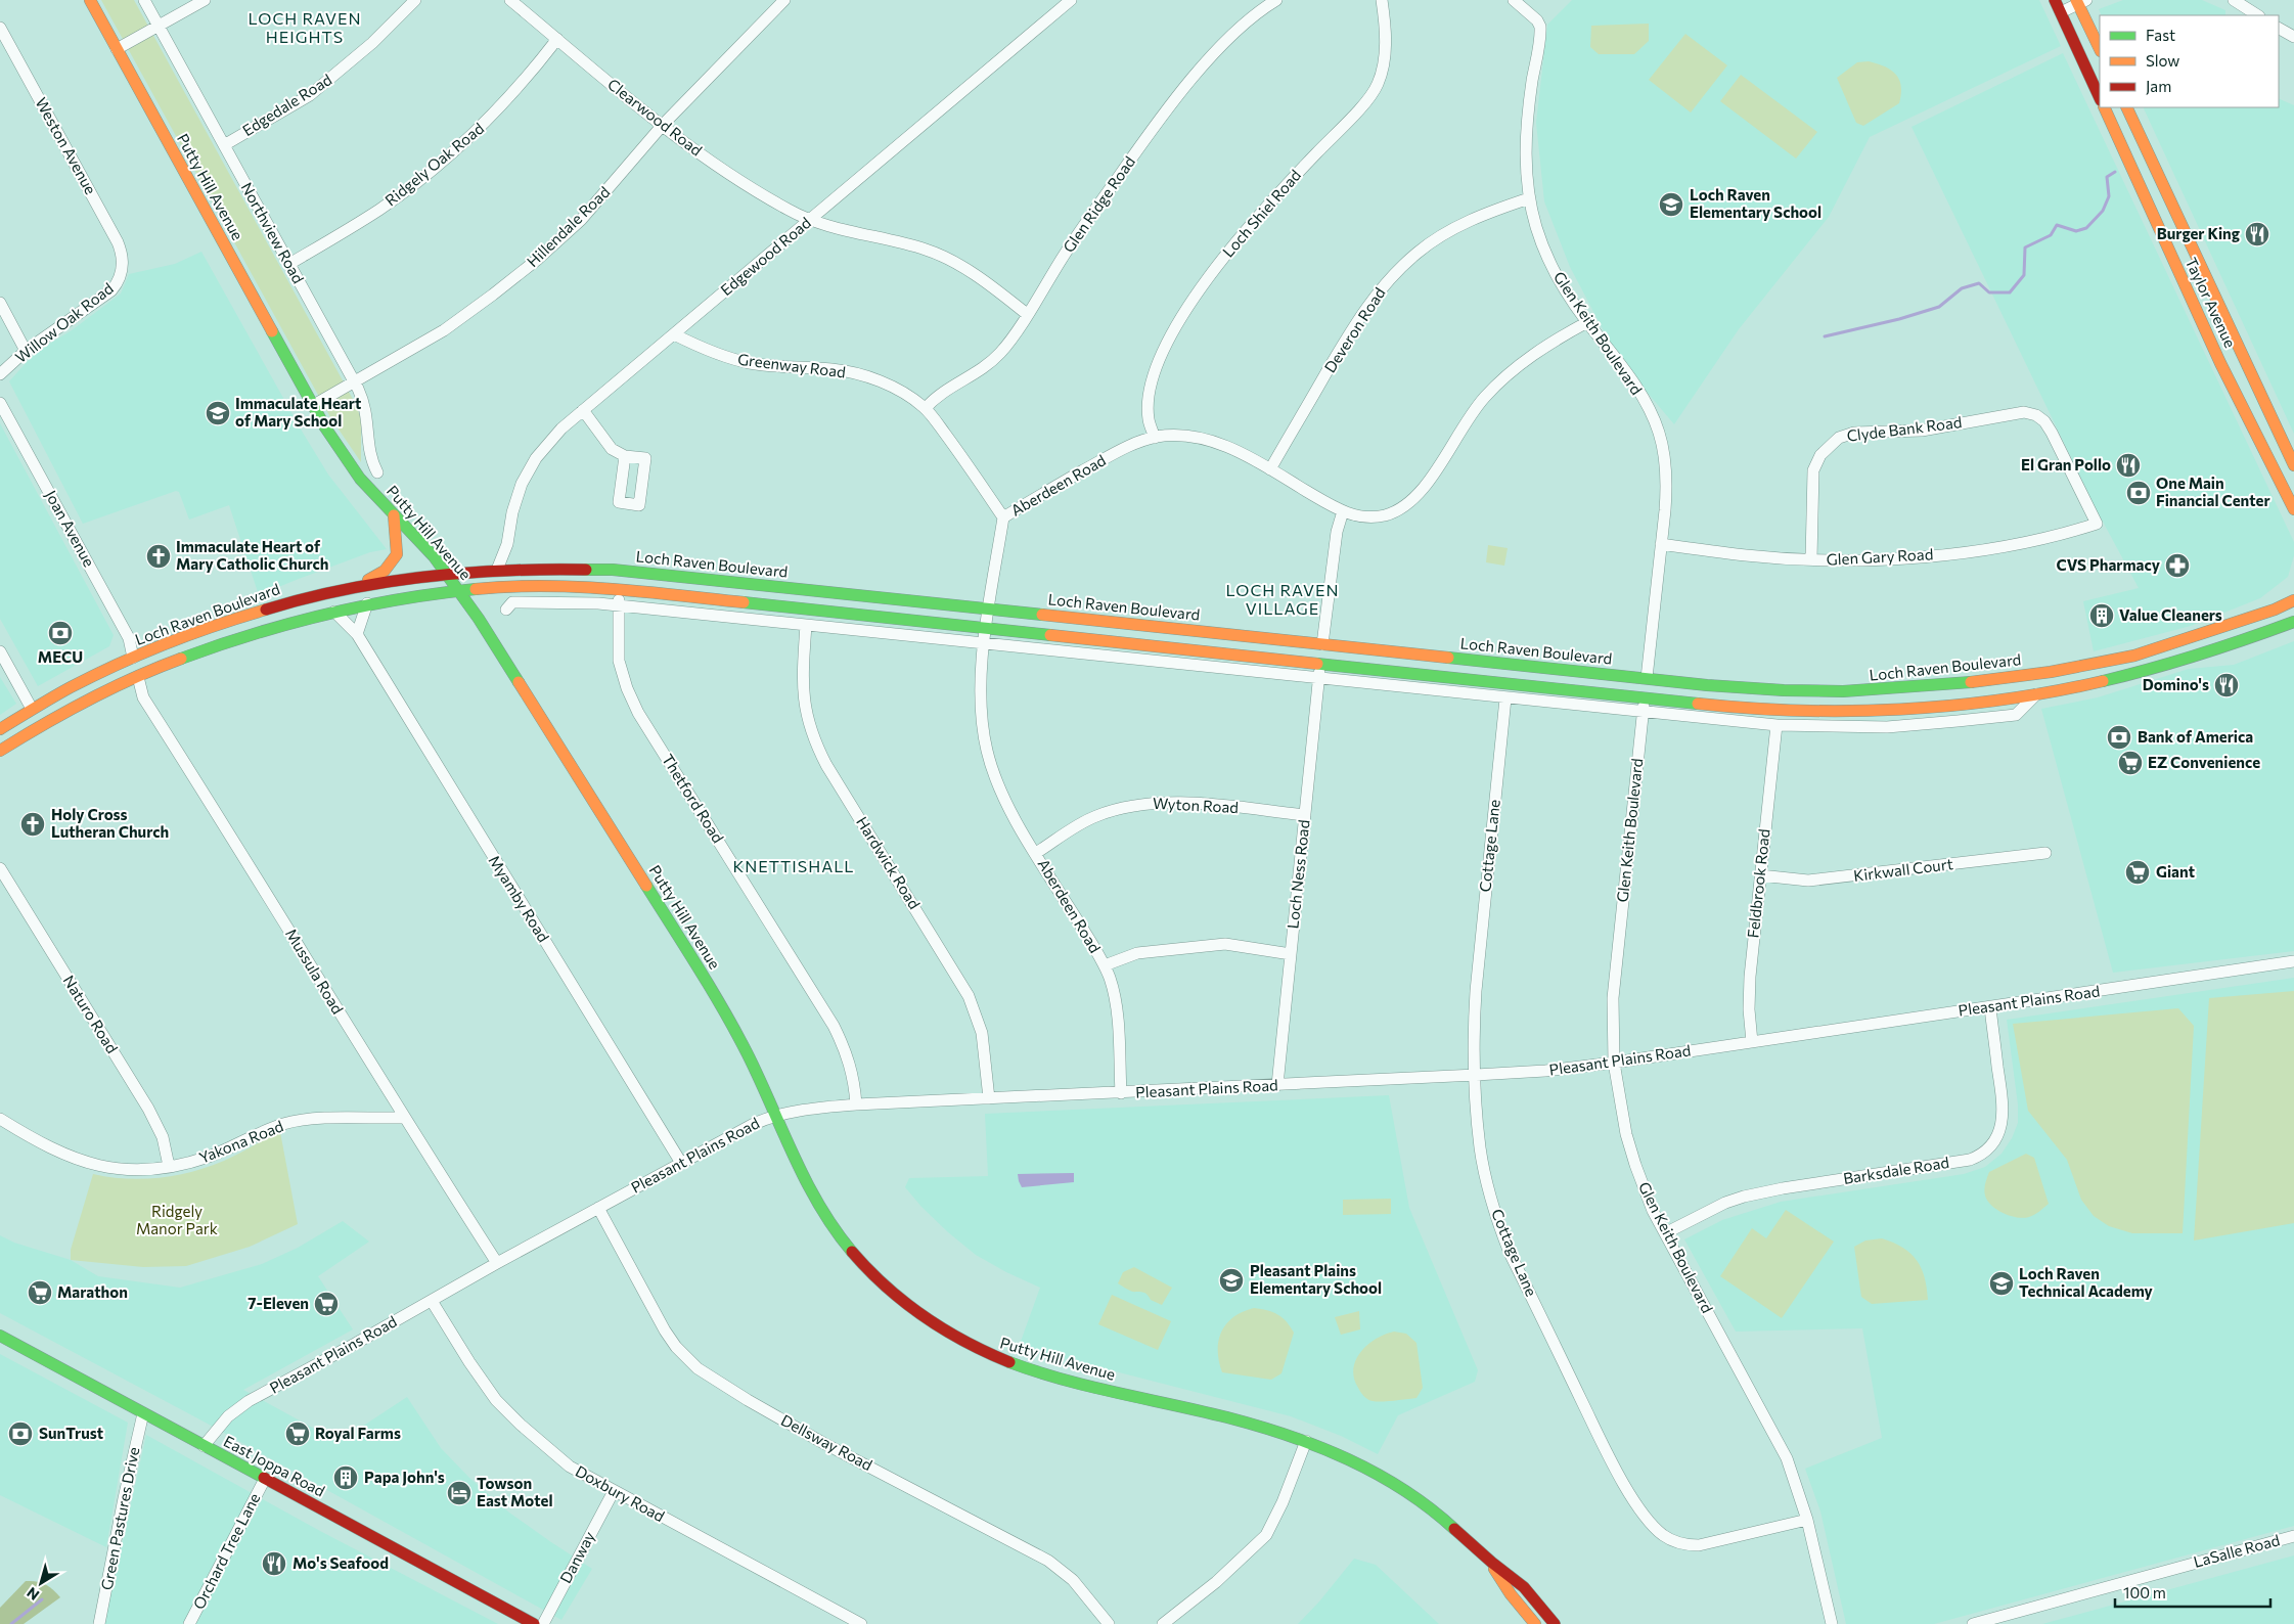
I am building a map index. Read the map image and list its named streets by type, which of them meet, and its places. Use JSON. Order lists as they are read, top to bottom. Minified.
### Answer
{"streets":{"main road":["Putty Hill Avenue","Taylor Avenue","Loch Raven Boulevard","East Joppa Road"],"street":["Edgedale Road","Clearwood Road","Weston Avenue","Ridgely Oak Road","Glen Ridge Road","Loch Shiel Road","Hillendale Road","Northview Road","Edgewood Road","Willow Oak Road","Deveron Road","Glen Keith Boulevard","Greenway Road","Clyde Bank Road","Aberdeen Road","Joan Avenue","Glen Gary Road","Thetford Road","Wyton Road","Cottage Lane","Hardwick Road","Kirkwall Court","Loch Ness Road","Feldbrook Road","Myamby Road","Mussula Road","Pleasant Plains Road","Naturo Road","Yakona Road","Barksdale Road","Dellsway Road","Doxbury Road","Green Pastures Drive","Orchard Tree Lane","LaSalle Road","Danway"]},"crossings":[["Edgedale Road","Northview Road"],["Clearwood Road","Ridgely Oak Road"],["Clearwood Road","Glen Ridge Road"],["Clearwood Road","Hillendale Road"],["Clearwood Road","Edgewood Road"],["Weston Avenue","Willow Oak Road"],["Ridgely Oak Road","Northview Road"],["Putty Hill Avenue","Hillendale Road"],["Putty Hill Avenue","Loch Raven Boulevard"],["Putty Hill Avenue","Pleasant Plains Road"],["Glen Ridge Road","Greenway Road"],["Loch Shiel Road","Aberdeen Road"],["Hillendale Road","Northview Road"],["Edgewood Road","Greenway Road"],["Edgewood Road","Loch Raven Boulevard"],["Deveron Road","Glen Keith Boulevard"],["Deveron Road","Aberdeen Road"],["Glen Keith Boulevard","Aberdeen Road"],["Glen Keith Boulevard","Glen Gary Road"],["Glen Keith Boulevard","Loch Raven Boulevard"],["Glen Keith Boulevard","Cottage Lane"],["Glen Keith Boulevard","Pleasant Plains Road"],["Glen Keith Boulevard","Barksdale Road"],["Greenway Road","Aberdeen Road"],["Clyde Bank Road","Glen Gary Road"],["Aberdeen Road","Loch Raven Boulevard"],["Aberdeen Road","Wyton Road"],["Aberdeen Road","Pleasant Plains Road"],["Joan Avenue","Loch Raven Boulevard"],["Loch Raven Boulevard","Thetford Road"],["Loch Raven Boulevard","Loch Ness Road"],["Loch Raven Boulevard","Myamby Road"],["Loch Raven Boulevard","Mussula Road"],["Thetford Road","Pleasant Plains Road"],["Wyton Road","Loch Ness Road"],["Cottage Lane","Pleasant Plains Road"],["Hardwick Road","Pleasant Plains Road"],["Kirkwall Court","Feldbrook Road"],["Loch Ness Road","Pleasant Plains Road"],["Feldbrook Road","Pleasant Plains Road"],["Myamby Road","Pleasant Plains Road"],["Mussula Road","Pleasant Plains Road"],["Mussula Road","Yakona Road"],["Pleasant Plains Road","Barksdale Road"],["Pleasant Plains Road","Dellsway Road"],["Pleasant Plains Road","East Joppa Road"],["Pleasant Plains Road","Doxbury Road"],["Naturo Road","Yakona Road"],["East Joppa Road","Green Pastures Drive"],["East Joppa Road","Orchard Tree Lane"],["Doxbury Road","Danway"]],"districts":["LOCH RAVEN HEIGHTS","LOCH RAVEN VILLAGE","KNETTISHALL"],"parks":["Ridgely Manor Park"],"places":{"school or university":["Loch Raven Elementary School","Immaculate Heart of Mary School","Pleasant Plains Elementary School","Loch Raven Technical Academy"],"restaurant":["Burger King","El Gran Pollo","Domino's","Mo's Seafood"],"bank":["One Main Financial Center","MECU","Bank of America","SunTrust"],"church":["Immaculate Heart of Mary Catholic Church","Holy Cross Lutheran Church"],"pharmacy":["CVS Pharmacy"],"building":["Value Cleaners","Papa John's"],"supermarket":["EZ Convenience","Giant","Marathon","7-Eleven","Royal Farms"],"hotel":["Towson East Motel"]},"legend":["Fast","Slow","Jam"],"scale_bar":"100 m","north":"bottom left"}
